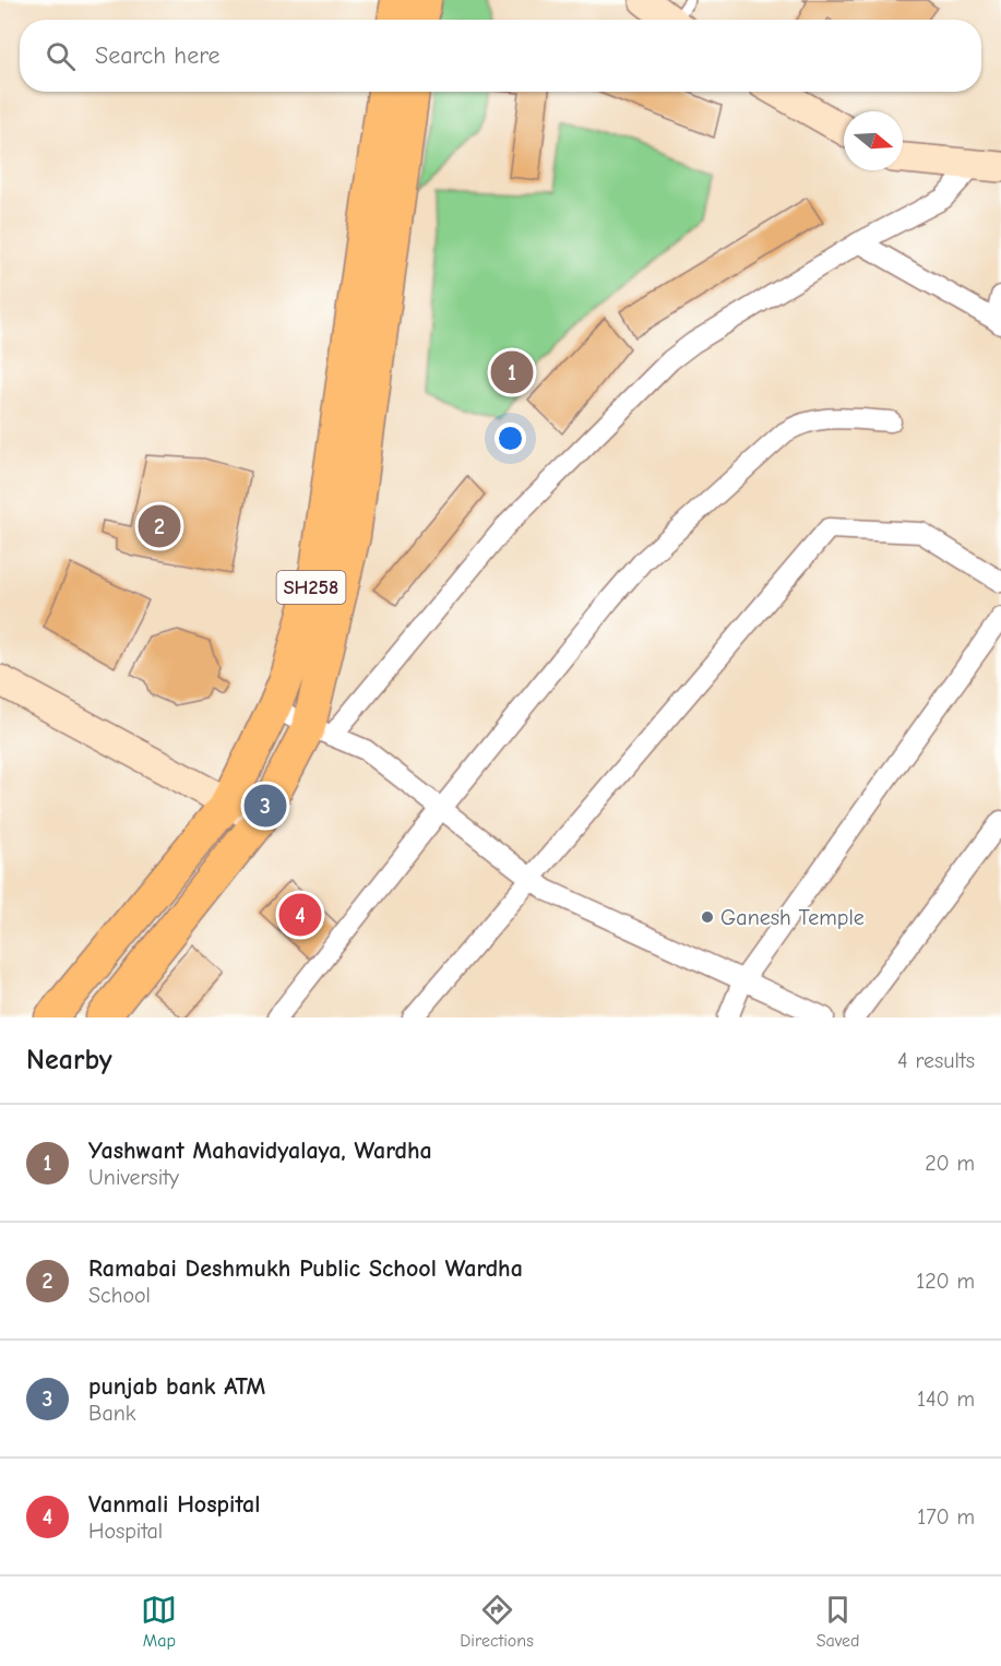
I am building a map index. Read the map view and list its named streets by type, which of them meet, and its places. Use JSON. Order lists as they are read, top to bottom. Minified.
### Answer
{"streets":{"main road":["SH258"]},"places":["Ganesh Temple"],"north":"right","page":{"search":"Search here","pins":["1","2","3","4"],"heading":["Nearby","4 results"],"list":[{"mark":"1","name":"Yashwant Mahavidyalaya, Wardha","note":"University","value":"20 m"},{"mark":"2","name":"Ramabai Deshmukh Public School Wardha","note":"School","value":"120 m"},{"mark":"3","name":"punjab bank ATM","note":"Bank","value":"140 m"},{"mark":"4","name":"Vanmali Hospital","note":"Hospital","value":"170 m"}],"nav":["Map","Directions","Saved"]}}
